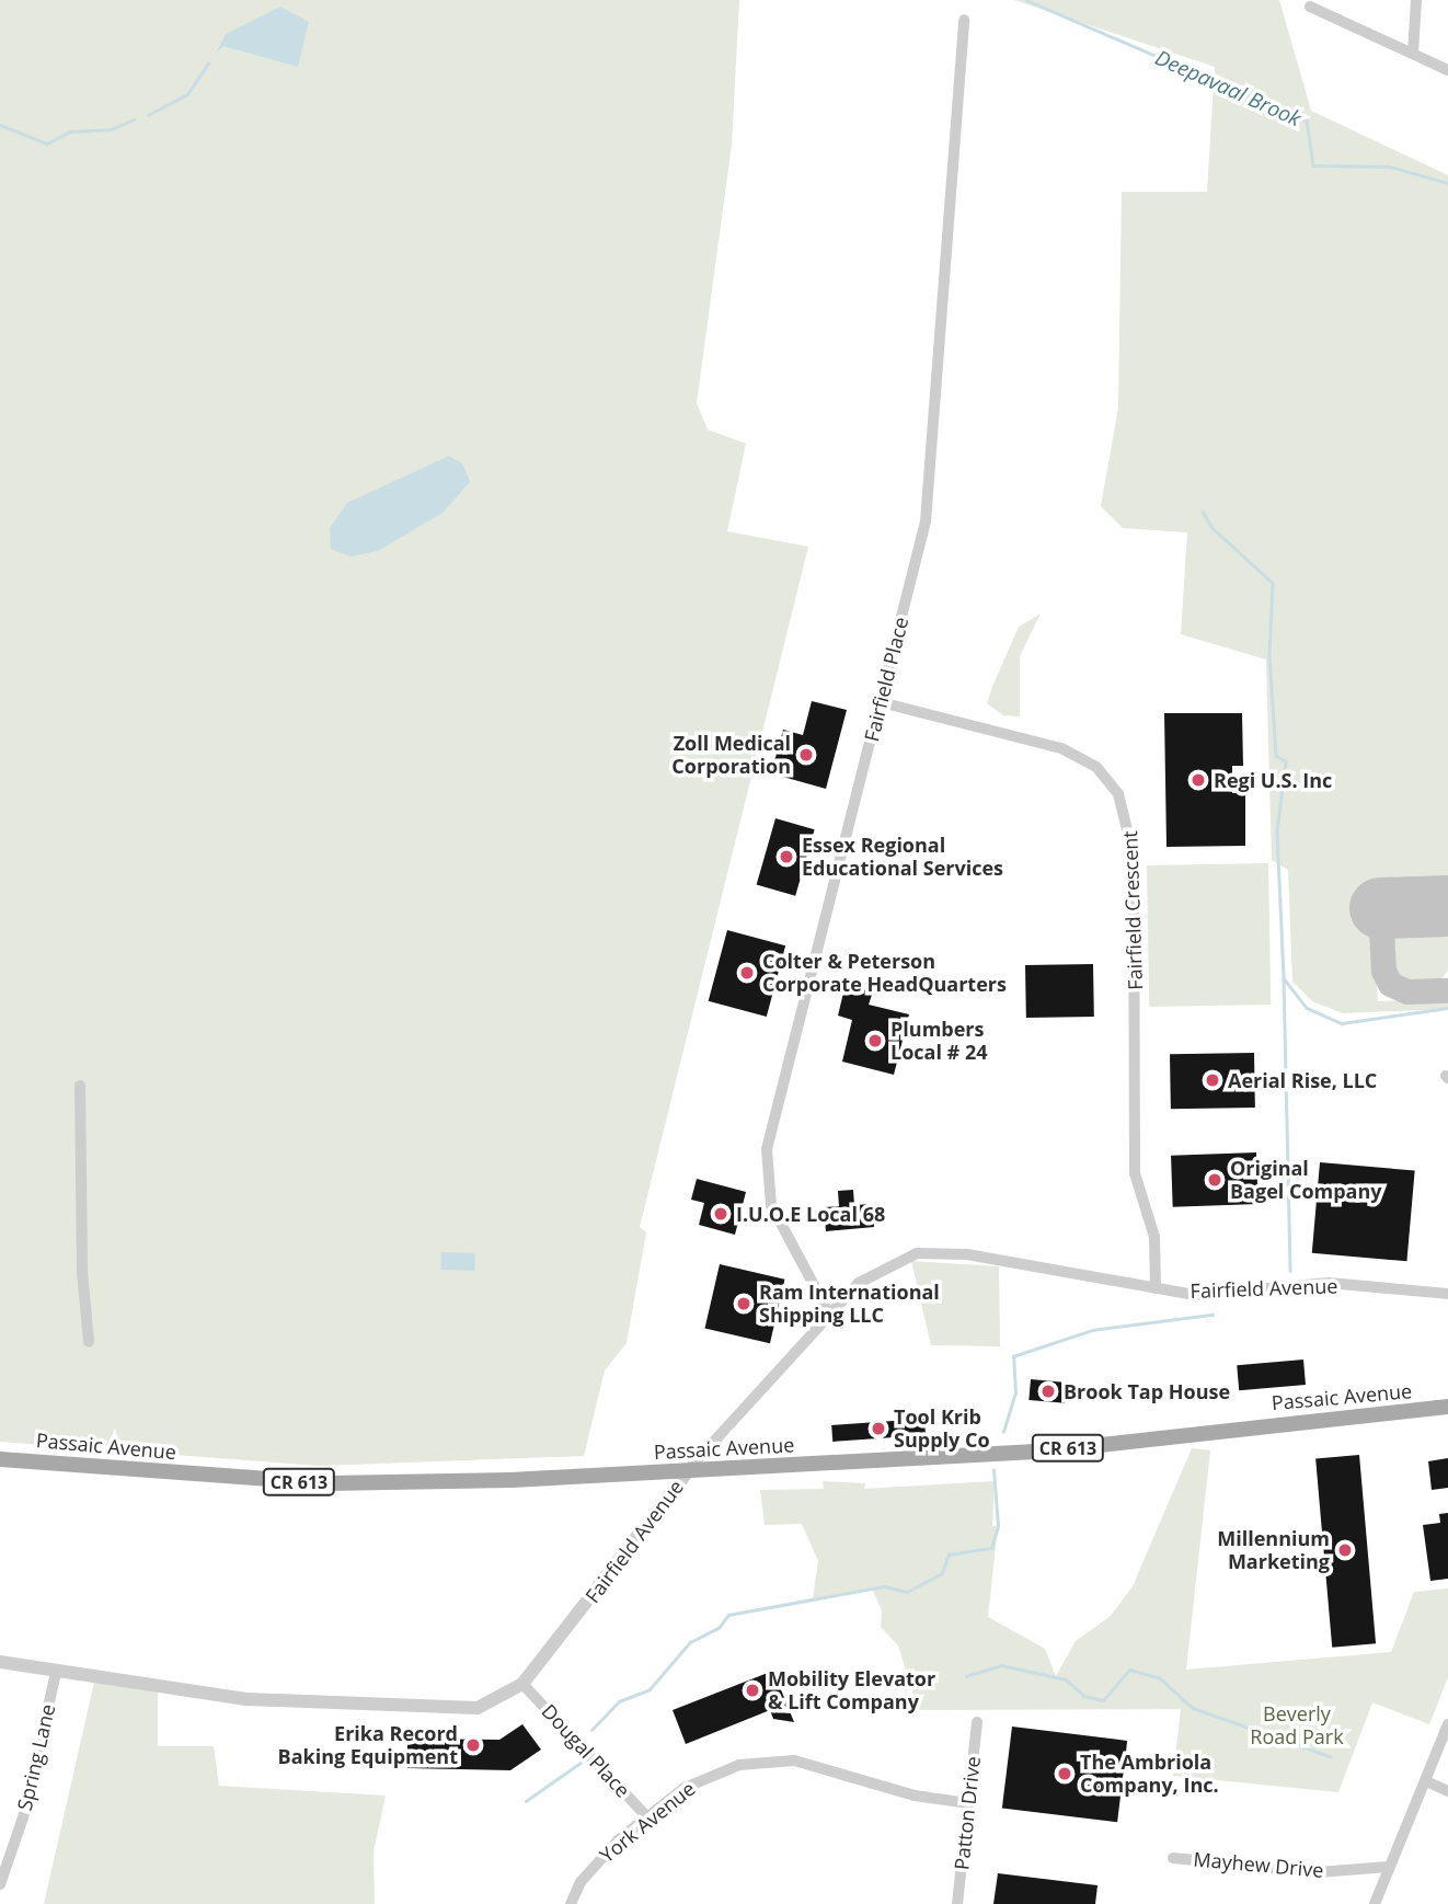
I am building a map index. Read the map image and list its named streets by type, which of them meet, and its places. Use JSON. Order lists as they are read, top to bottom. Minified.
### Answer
{"streets":{"main road":["Passaic Avenue","CR 613"],"street":["Fairfield Place","Fairfield Crescent","Fairfield Avenue","Dougal Place","Spring Lane","Patton Drive","York Avenue","Mayhew Drive"]},"crossings":[["Fairfield Place","Fairfield Crescent"],["Fairfield Place","Fairfield Avenue"],["Fairfield Crescent","Fairfield Avenue"],["Fairfield Avenue","Passaic Avenue"],["Fairfield Avenue","Dougal Place"],["Fairfield Avenue","Spring Lane"],["Dougal Place","York Avenue"],["Patton Drive","York Avenue"]],"water":["Deepavaal Brook"],"parks":["Beverly Road Park"],"places":["Zoll Medical Corporation","Regi U.S. Inc","Essex Regional Educational Services","Colter & Peterson Corporate HeadQuarters","Plumbers Local # 24","Aerial Rise, LLC","Original Bagel Company","I.U.O.E Local 68","Ram International Shipping LLC","Brook Tap House","Tool Krib Supply Co","Millennium Marketing","Mobility Elevator & Lift Company","Erika Record Baking Equipment","The Ambriola Company, Inc."]}
